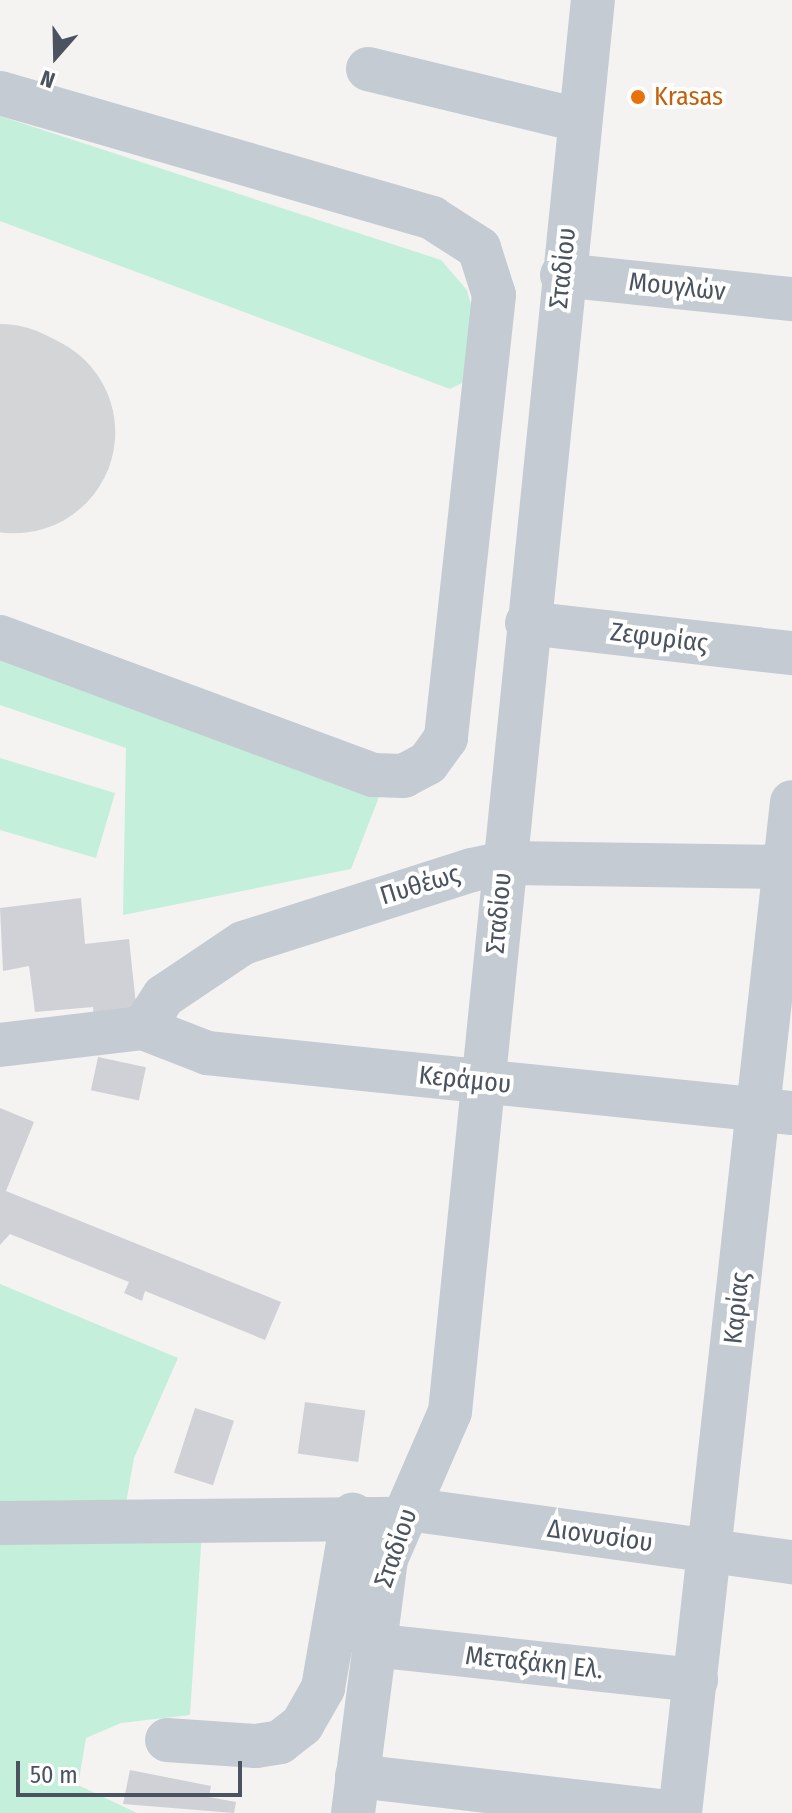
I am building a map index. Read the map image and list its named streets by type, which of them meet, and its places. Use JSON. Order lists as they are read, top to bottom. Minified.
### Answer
{"streets":{"street":["Σταδίου","Μουγλών","Ζεφυρίας","Πυθέως","Κεράμου","Καρίας","Διονυσίου","Μεταξάκη Ελ."]},"crossings":[["Σταδίου","Μουγλών"],["Σταδίου","Ζεφυρίας"],["Σταδίου","Πυθέως"],["Σταδίου","Κεράμου"],["Σταδίου","Διονυσίου"],["Σταδίου","Μεταξάκη Ελ."],["Πυθέως","Κεράμου"],["Πυθέως","Καρίας"],["Κεράμου","Καρίας"],["Καρίας","Διονυσίου"],["Καρίας","Μεταξάκη Ελ."]],"places":["Krasas"],"scale_bar":"50 m","north":"bottom"}
